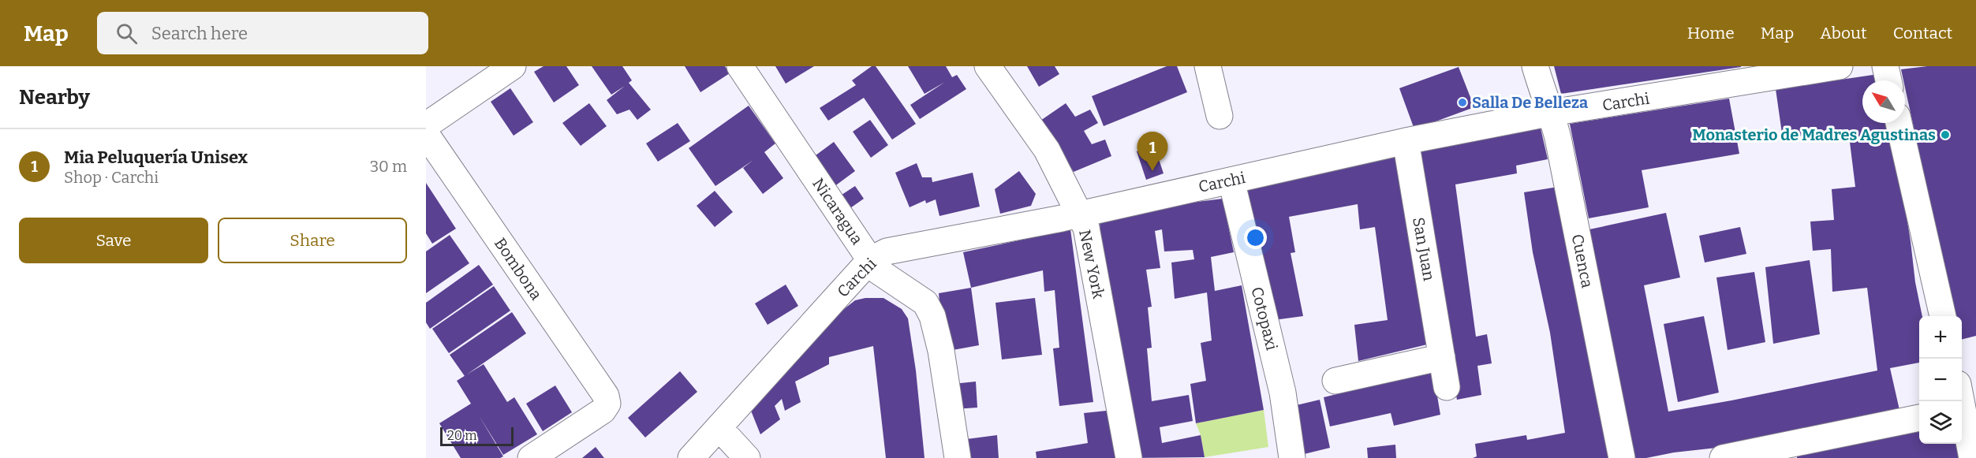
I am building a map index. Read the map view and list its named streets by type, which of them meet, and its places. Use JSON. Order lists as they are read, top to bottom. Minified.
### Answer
{"streets":{"street":["Carchi","Nicaragua","San Juan","Cuenca","New York","Bombona","Cotopaxi"]},"crossings":[["Carchi","Nicaragua"],["Carchi","San Juan"],["Carchi","Cuenca"],["Carchi","New York"],["Carchi","Cotopaxi"]],"places":["Salla De Belleza","Monasterio de Madres Agustinas"],"scale_bar":"20 m","north":"top left","page":{"header":"Map","search":"Search here","nav":["Home","Map","About","Contact"],"heading":"Nearby","list":[{"mark":"1","name":"Mia Peluquería Unisex","note":"Shop · Carchi","value":"30 m"}],"pins":"1","buttons":["Save","Share"],"map_buttons":["+","−"],"scale":"20 m"}}
